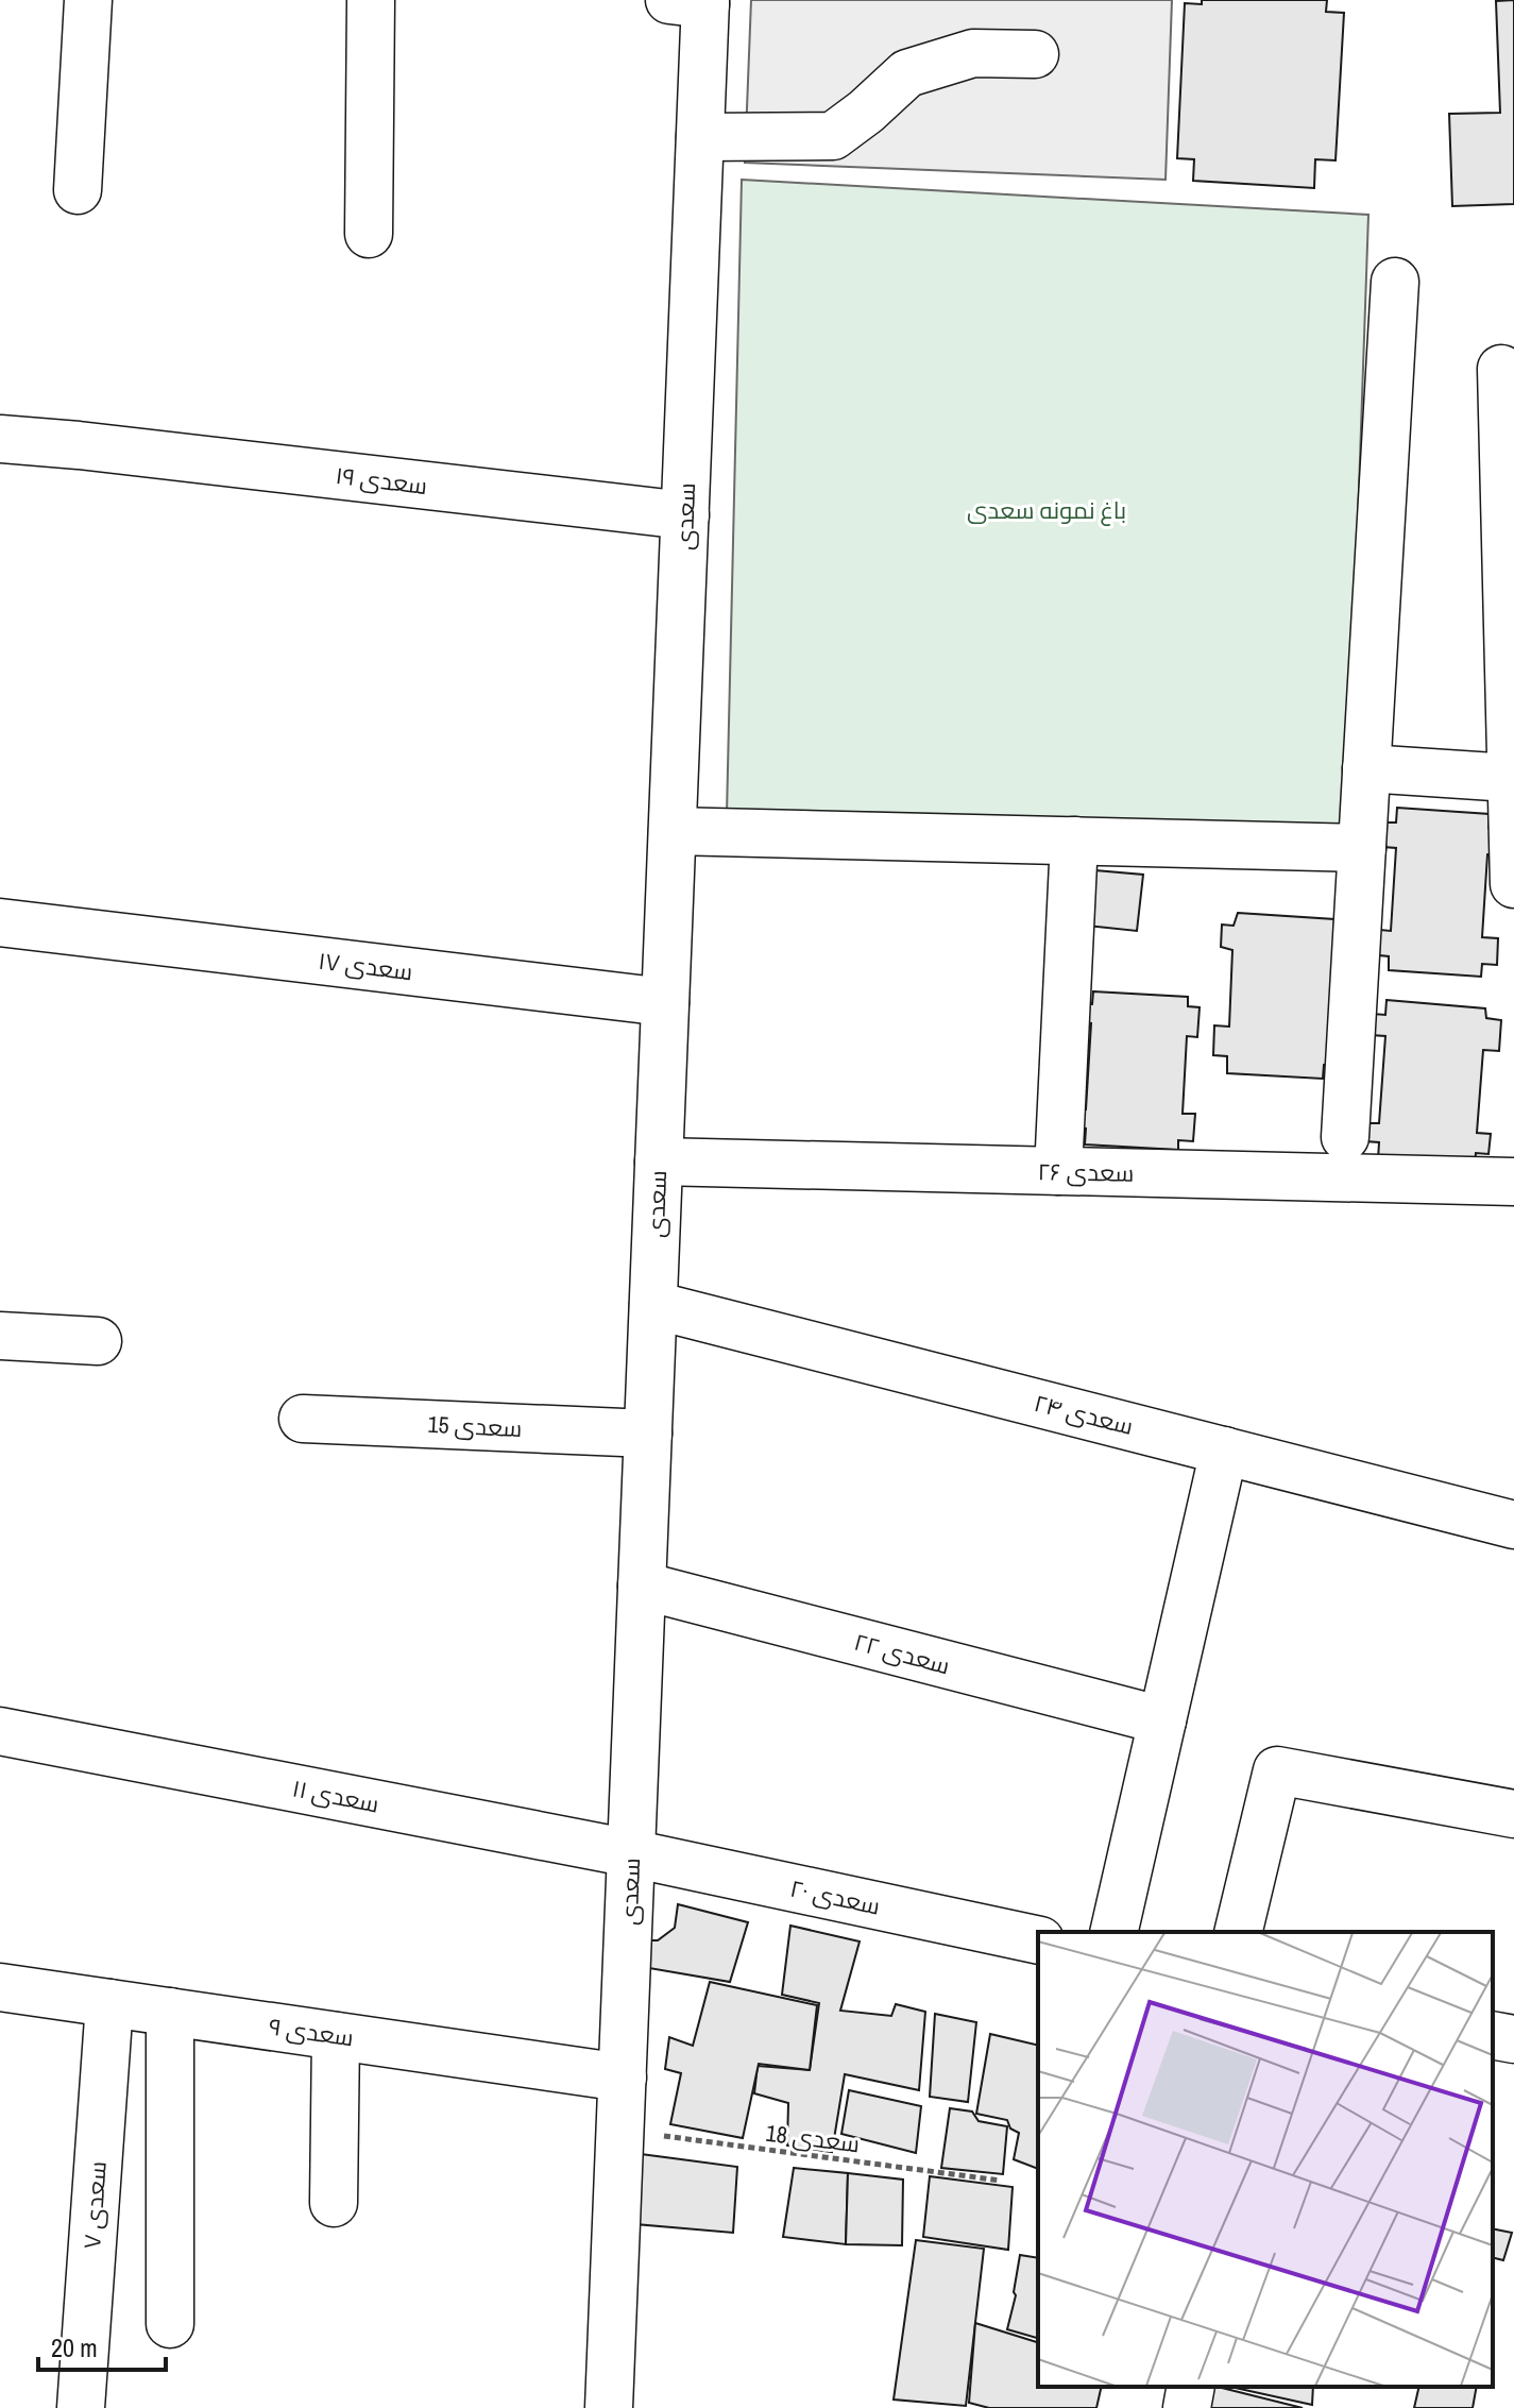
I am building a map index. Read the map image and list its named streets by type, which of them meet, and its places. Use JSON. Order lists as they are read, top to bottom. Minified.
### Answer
{"streets":{"street":["سعدی ۱۹","سعدی","سعدی ۱۷","سعدی ۲۶","سعدی ۲۴","سعدی 15","سعدی ۲۲","سعدی ۱۱","سعدی ۲۰","سعدی ۹","سعدی ۷"],"path":["سعدی 18"]},"crossings":[["سعدی ۱۹","سعدی"],["سعدی","سعدی ۱۷"],["سعدی","سعدی ۲۶"],["سعدی","سعدی ۲۴"],["سعدی","سعدی 15"],["سعدی","سعدی ۲۲"],["سعدی","سعدی ۱۱"],["سعدی","سعدی ۲۰"],["سعدی","سعدی ۹"],["سعدی","سعدی 18"],["سعدی ۱۱","سعدی ۲۰"],["سعدی ۹","سعدی ۷"]],"parks":["باغ نمونه سعدی"],"scale_bar":"20 m"}
